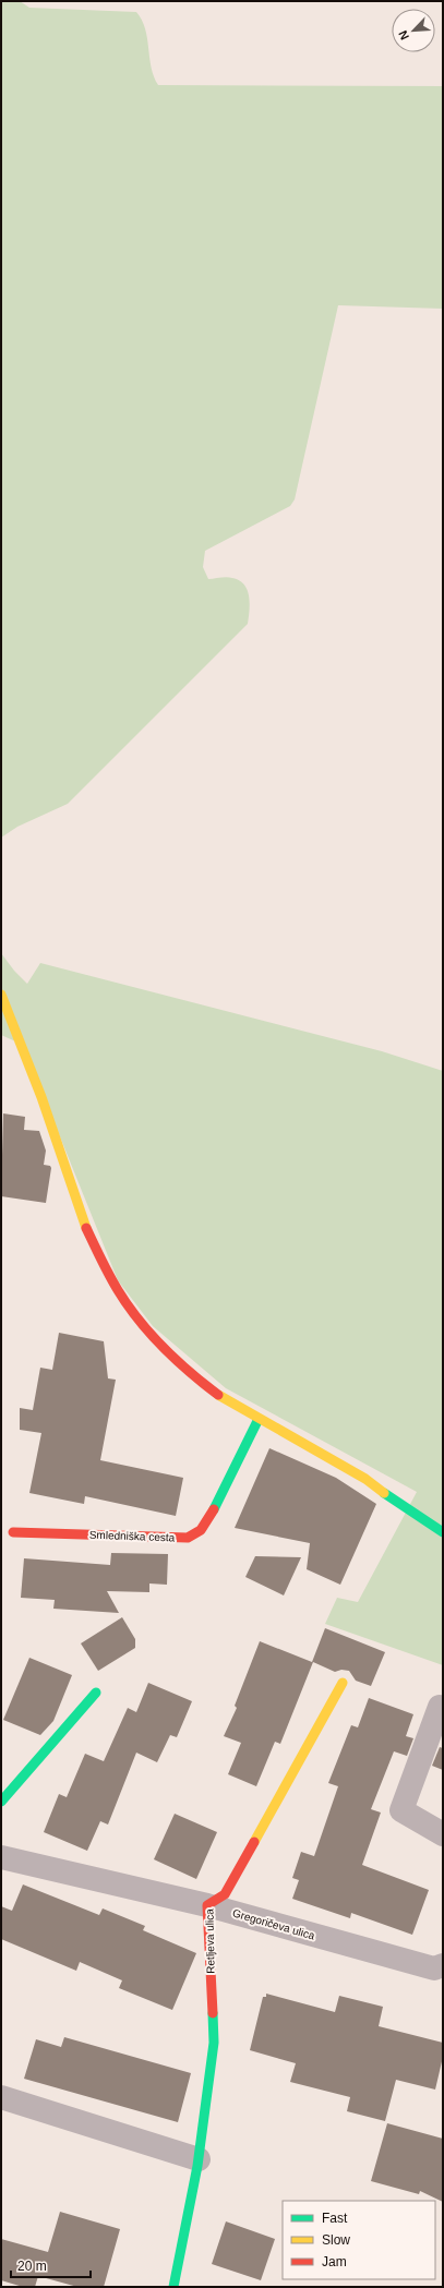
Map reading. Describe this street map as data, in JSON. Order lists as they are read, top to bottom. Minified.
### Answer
{"streets":{"street":["Smledniška cesta","Gregoričeva ulica","Retljeva ulica"]},"crossings":[["Gregoričeva ulica","Retljeva ulica"]],"legend":["Fast","Slow","Jam"],"scale_bar":"20 m","north":"bottom left"}
